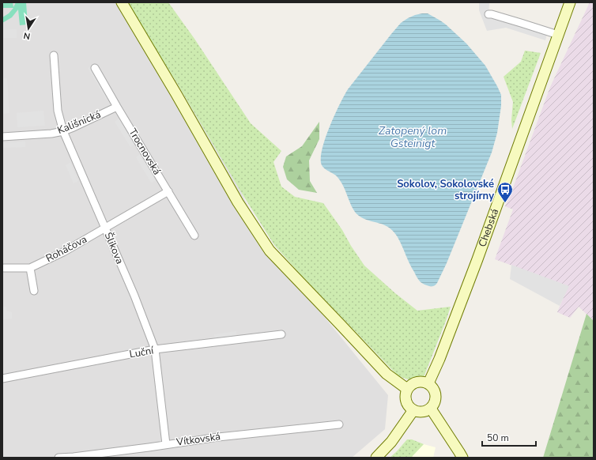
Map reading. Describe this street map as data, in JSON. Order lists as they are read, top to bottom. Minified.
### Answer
{"streets":{"main road":["Chebská"],"street":["Kališnická","Trocnovská","Šlikova","Roháčova","Luční","Vítkovská"]},"crossings":[["Kališnická","Trocnovská"],["Kališnická","Šlikova"],["Trocnovská","Roháčova"],["Šlikova","Roháčova"],["Šlikova","Luční"],["Šlikova","Vítkovská"]],"water":["Zatopený lom Gsteinigt"],"places":{"bus stop":["Sokolov, Sokolovské strojírny"]},"scale_bar":"50 m","north":"bottom"}
